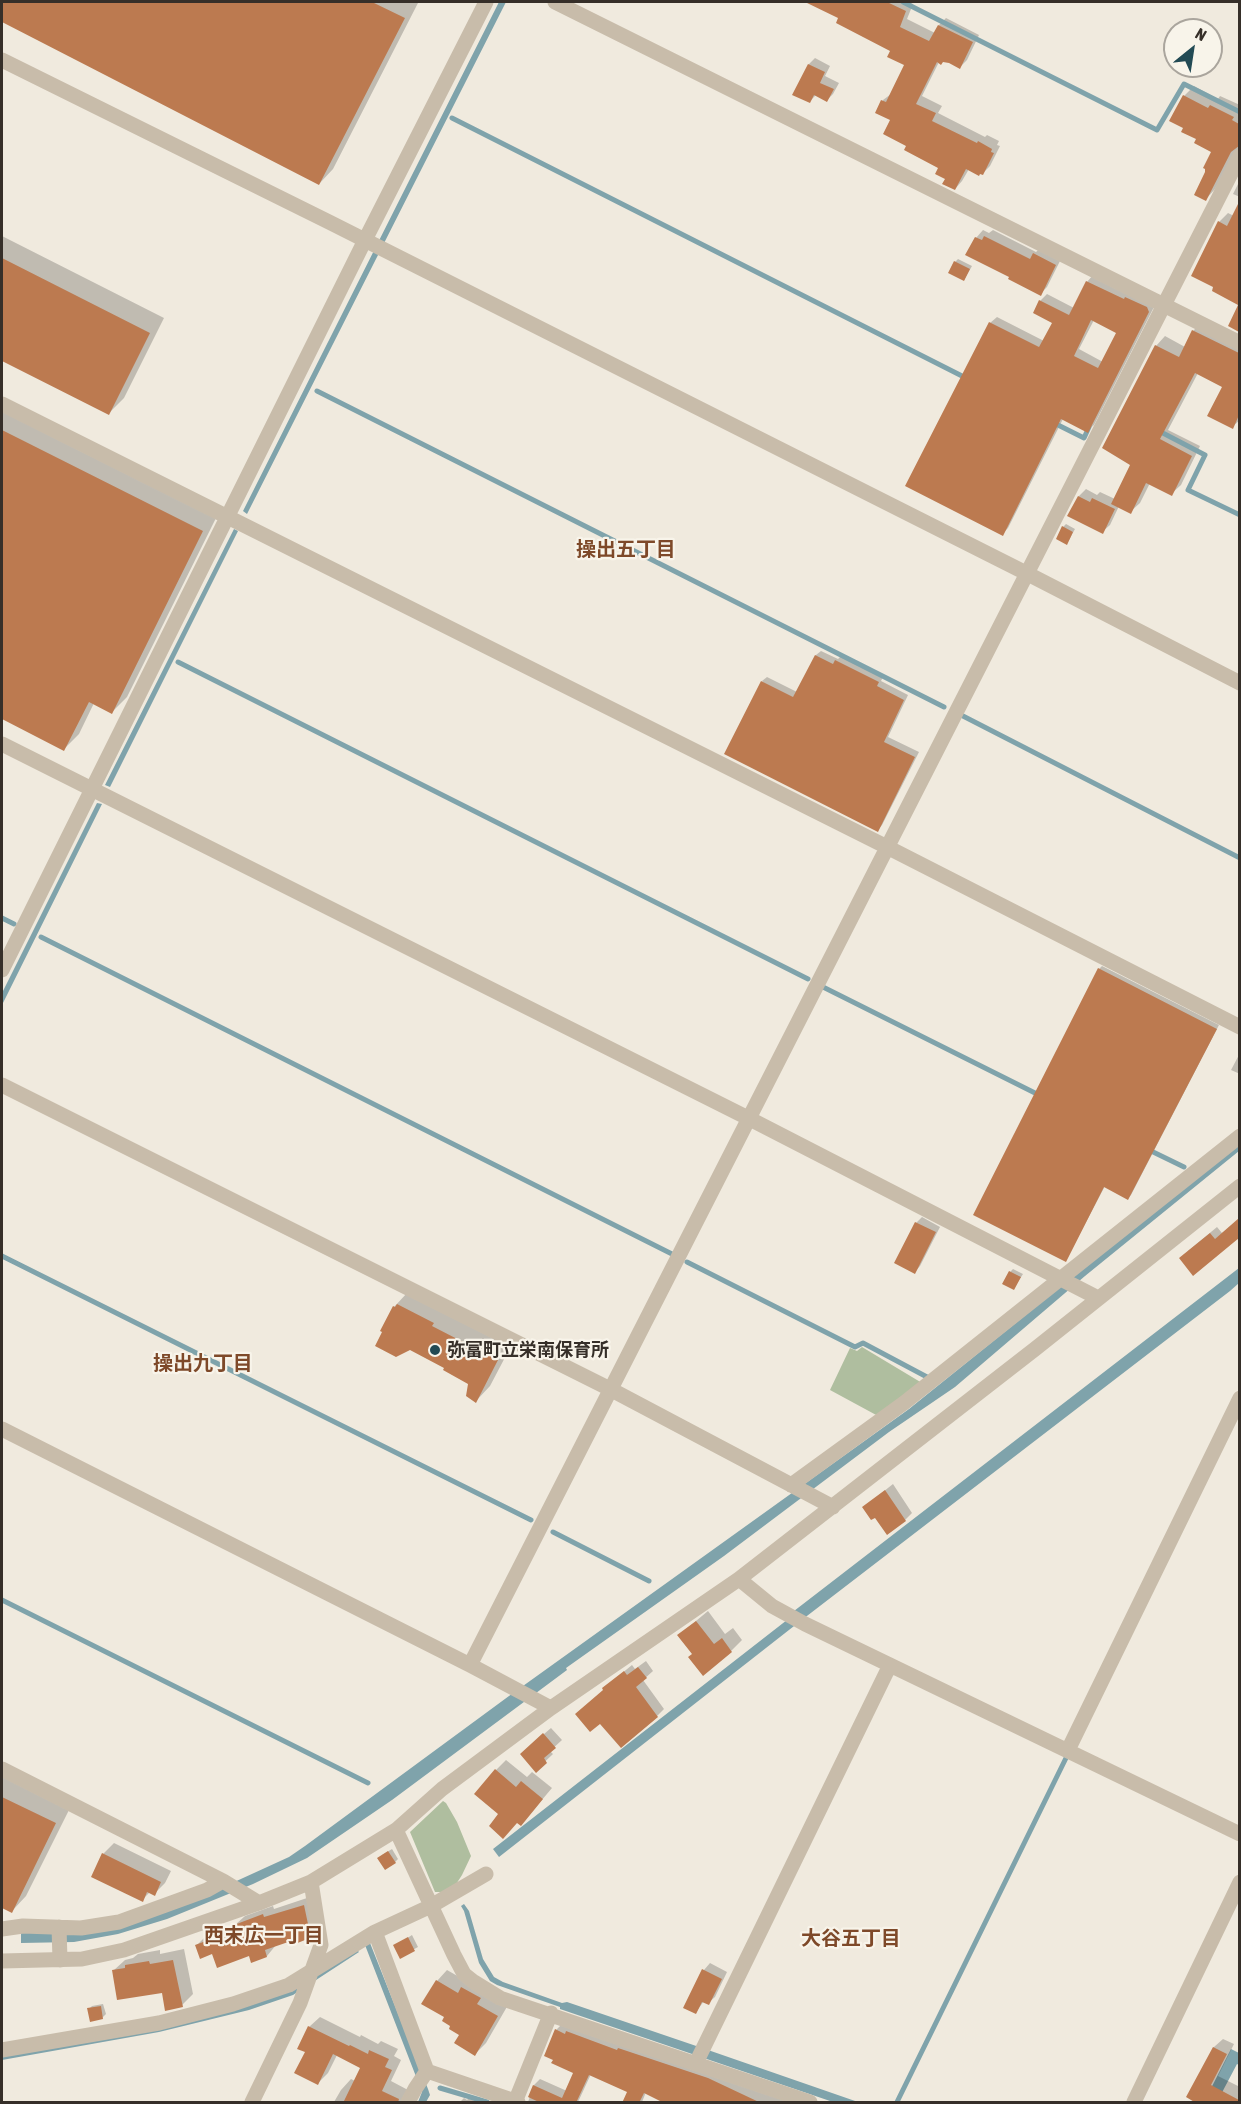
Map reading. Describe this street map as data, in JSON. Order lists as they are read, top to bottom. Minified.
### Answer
{"districts":["操出五丁目","操出九丁目","西末広一丁目","大谷五丁目"],"places":["弥富町立栄南保育所"],"north":"top right"}
